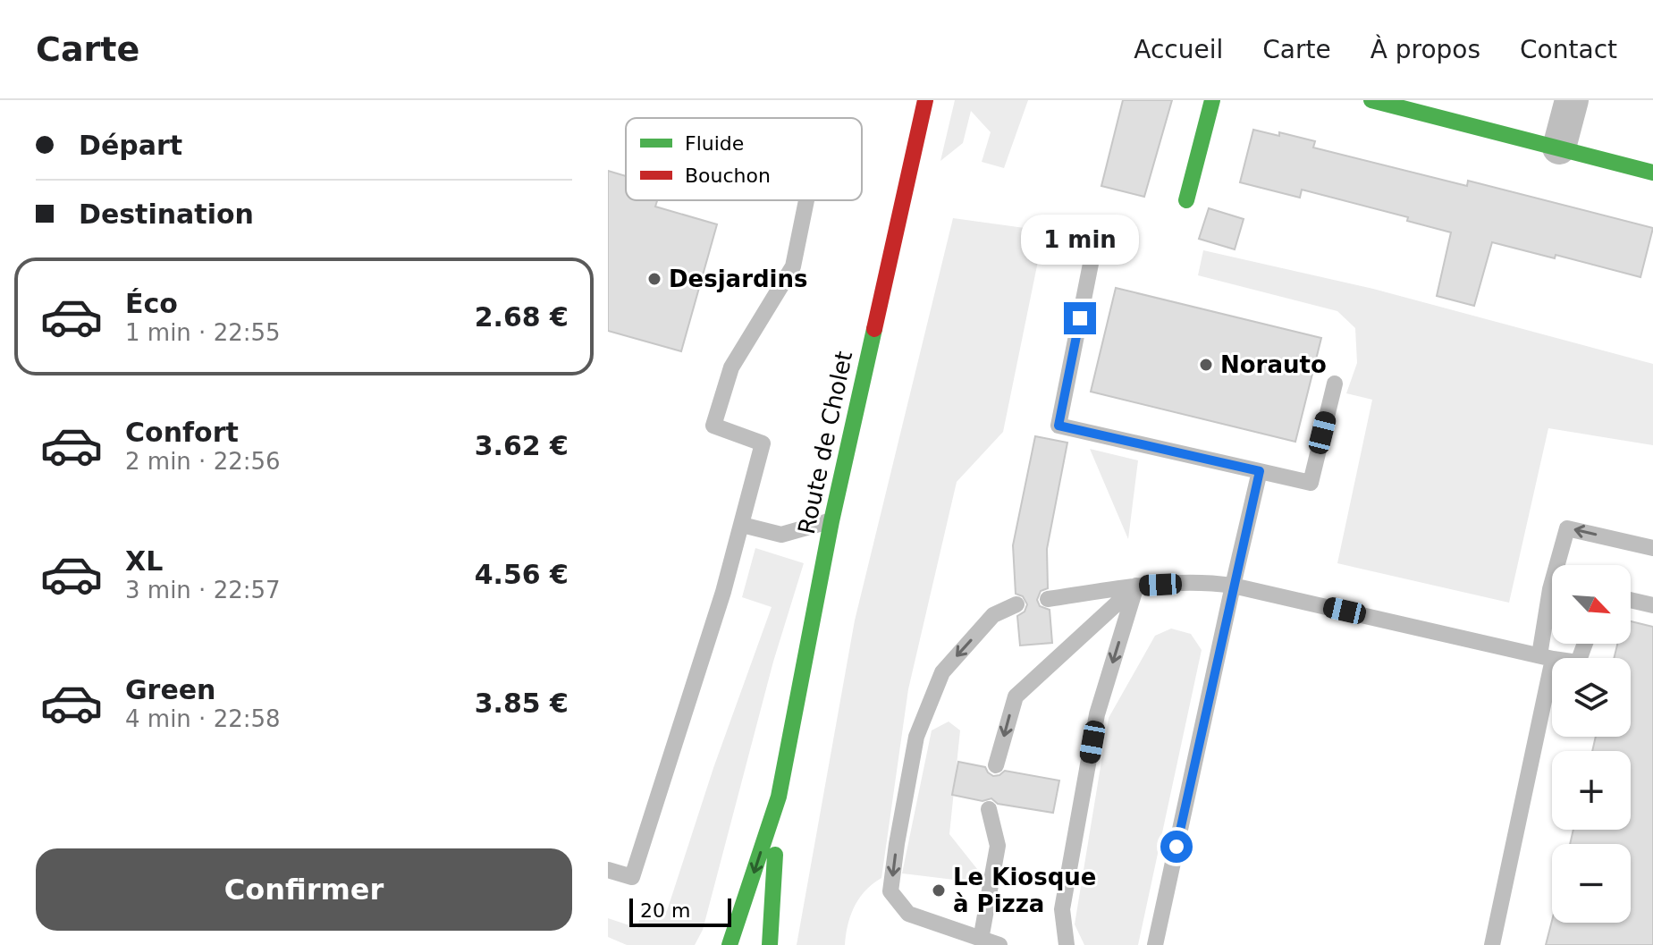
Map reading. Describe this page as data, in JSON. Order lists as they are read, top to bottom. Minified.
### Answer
{"streets":{"main road":["Route de Cholet"]},"places":["Desjardins","Norauto","Le Kiosque à Pizza"],"legend":["Fluide","Bouchon"],"scale_bar":"20 m","north":"bottom right","page":{"header":"Carte","nav":["Accueil","Carte","À propos","Contact"],"banner":["Départ","Destination"],"bubble":"1 min","list":[{"name":"Éco","note":"1 min · 22:55","value":"2.68 €"},{"name":"Confort","note":"2 min · 22:56","value":"3.62 €"},{"name":"XL","note":"3 min · 22:57","value":"4.56 €"},{"name":"Green","note":"4 min · 22:58","value":"3.85 €"}],"map_buttons":["+","−"],"buttons":"Confirmer","scale":"20 m"}}
